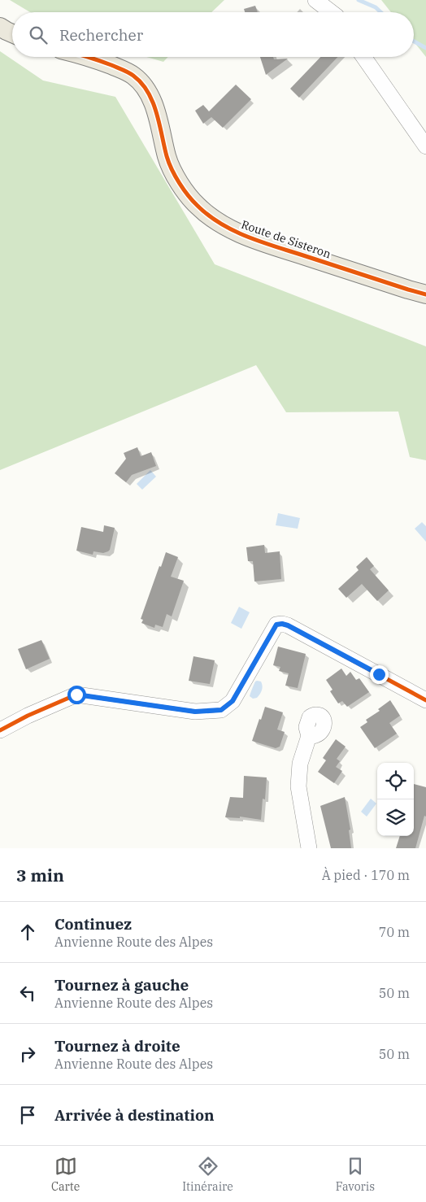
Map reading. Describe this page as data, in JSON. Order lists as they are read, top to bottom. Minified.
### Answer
{"streets":{"main road":["Route de Sisteron"]},"page":{"search":"Rechercher","heading":["3 min","À pied · 170 m"],"list":[["Continuez","Anvienne Route des Alpes","70 m"],["Tournez à gauche","Anvienne Route des Alpes","50 m"],["Tournez à droite","Anvienne Route des Alpes","50 m"],"Arrivée à destination"],"nav":["Carte","Itinéraire","Favoris"]}}
